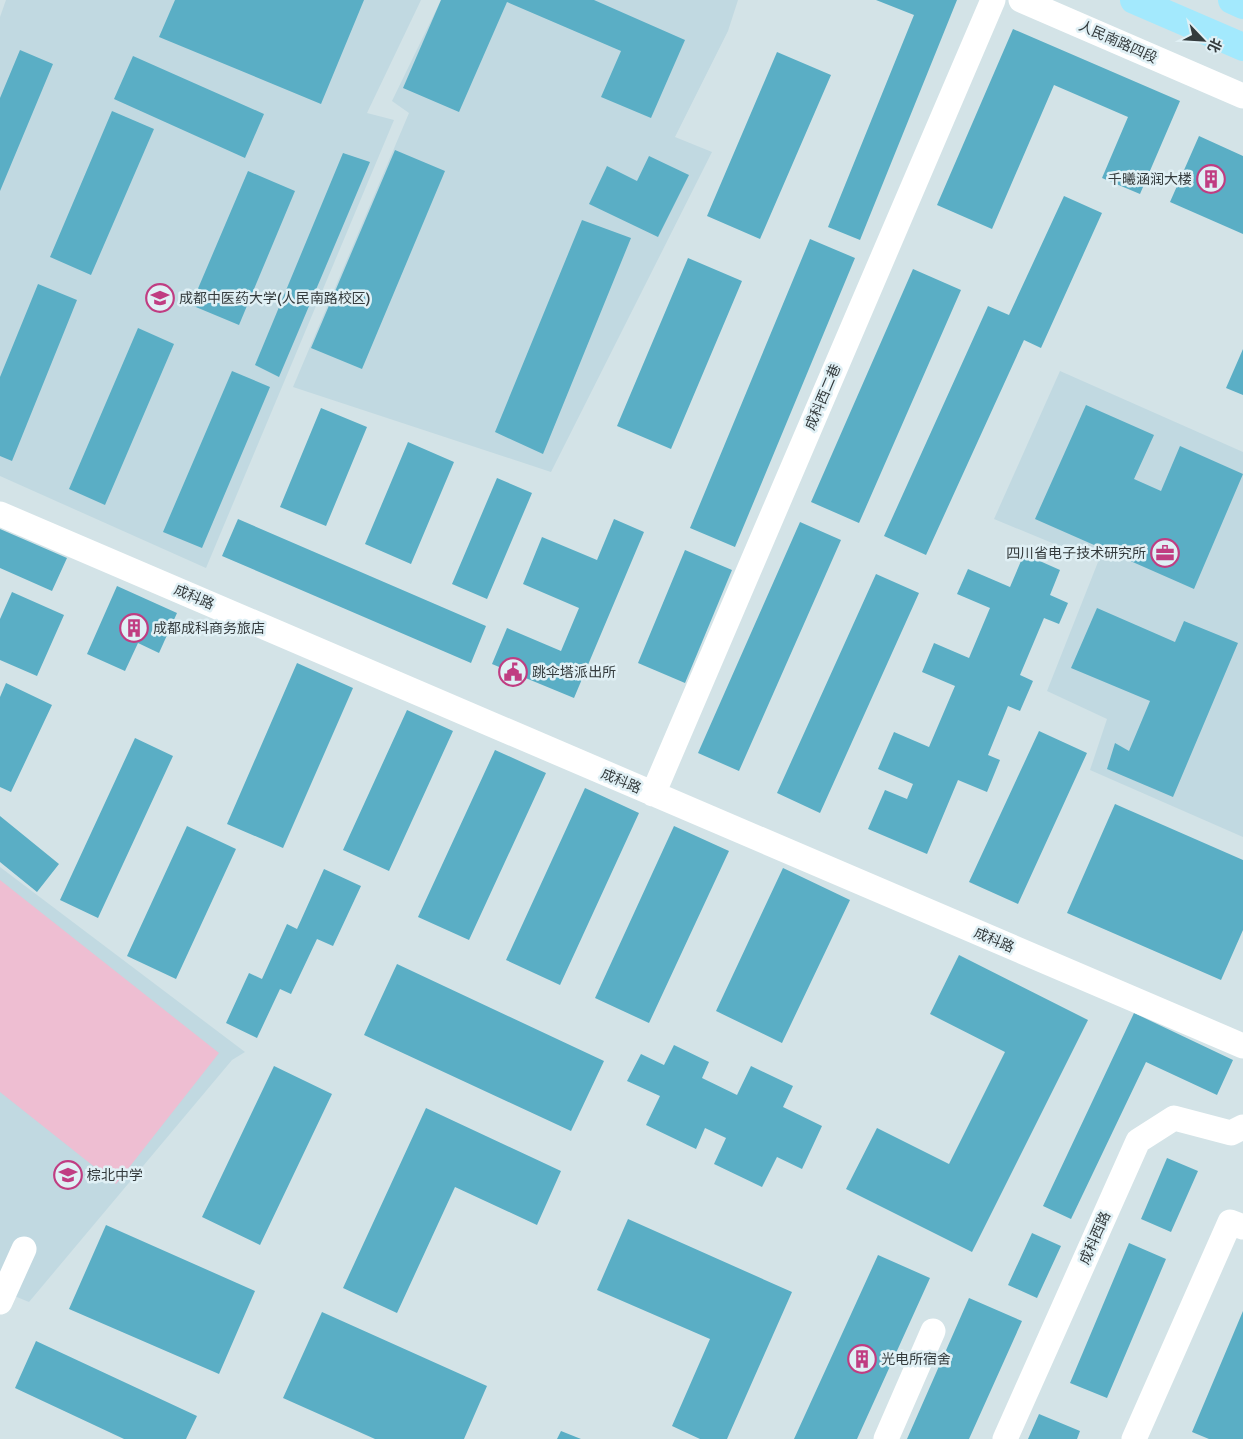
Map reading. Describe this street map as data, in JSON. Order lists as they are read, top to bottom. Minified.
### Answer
{"streets":{"street":["人民南路四段","成科西二巷","成科路","成科西路"]},"crossings":[["成科西二巷","成科路"]],"places":{"building":["千曦涵润大楼","成都成科商务旅店","光电所宿舍"],"school or university":["成都中医药大学(人民南路校区)","棕北中学"],"office":["四川省电子技术研究所"],"public building":["跳伞塔派出所"]},"north":"bottom right"}
